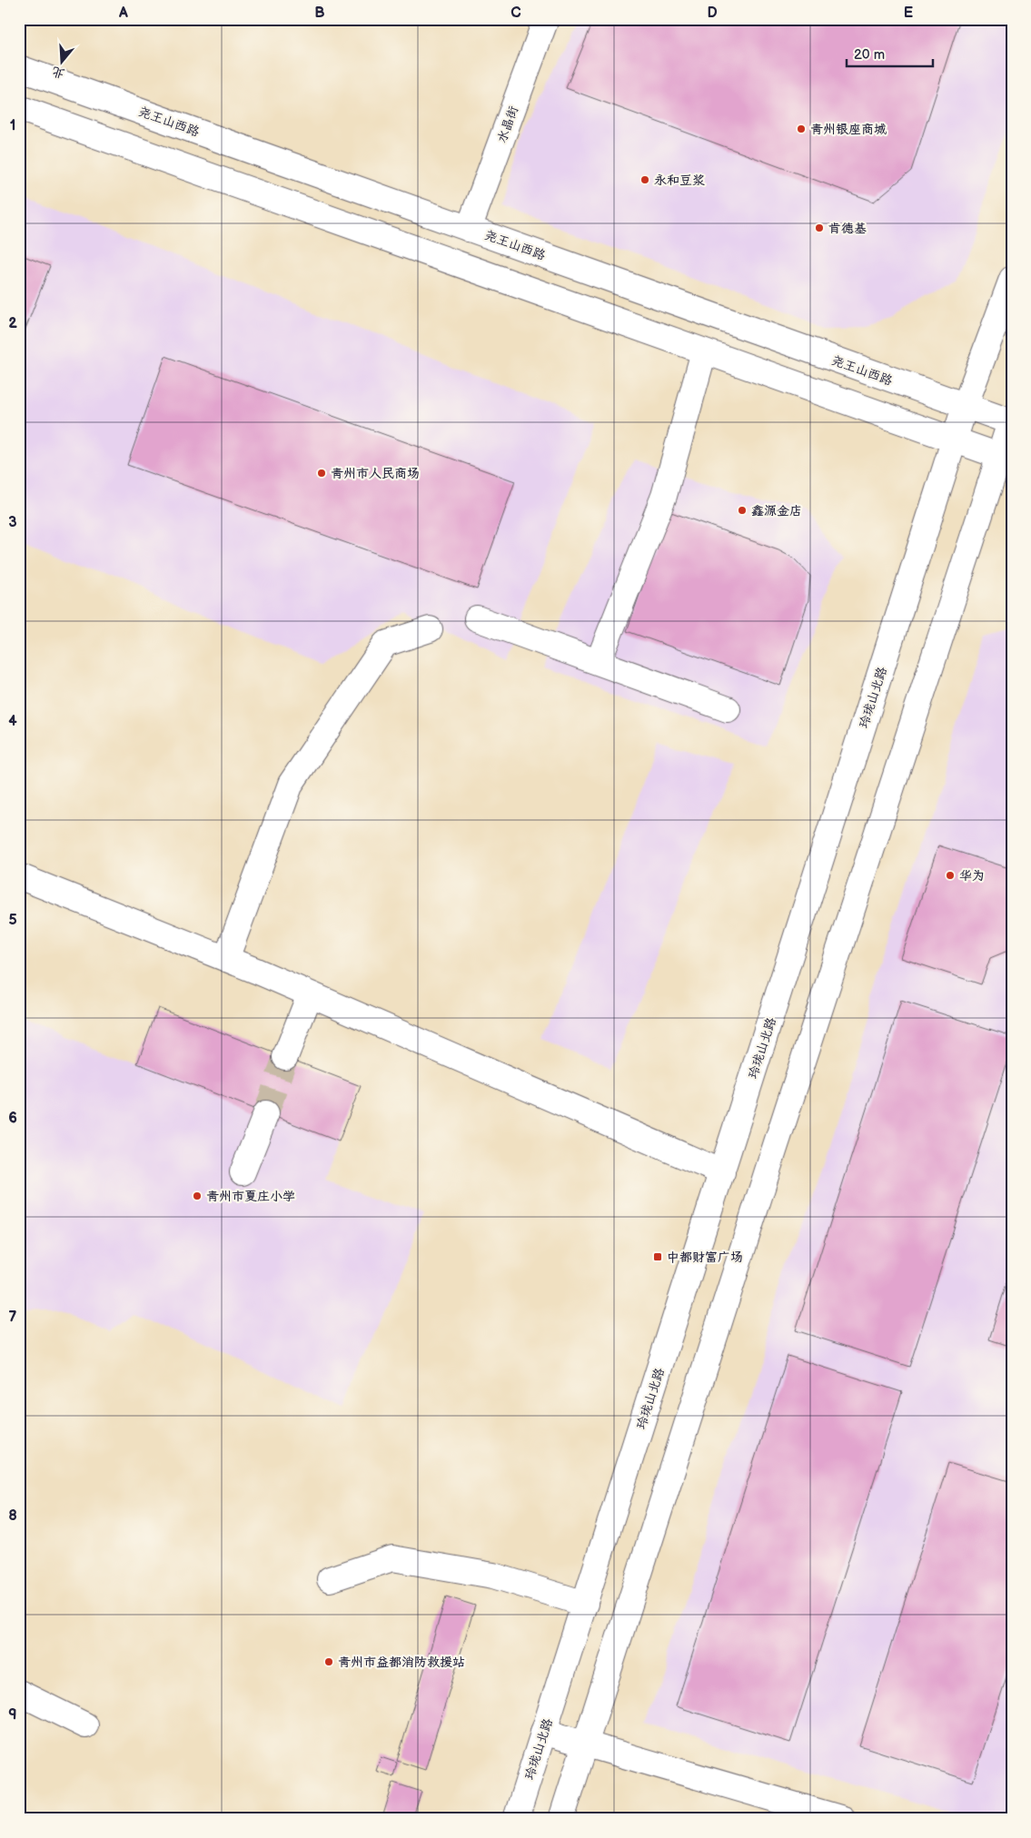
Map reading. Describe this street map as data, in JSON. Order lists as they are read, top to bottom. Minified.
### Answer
{"streets":{"main road":["尧王山西路","水晶街","玲珑山北路"]},"crossings":[["尧王山西路","水晶街"],["尧王山西路","玲珑山北路"]],"places":{"other":["青州银座商城","永和豆浆","肯德基","青州市人民商场","鑫源金店","华为","青州市夏庄小学","青州市益都消防救援站"],"transit":["中都财富广场"]},"scale_bar":"20 m","north":"bottom","grid":{"columns":["A","B","C","D","E"],"rows":["1","2","3","4","5","6","7","8","9"]}}
